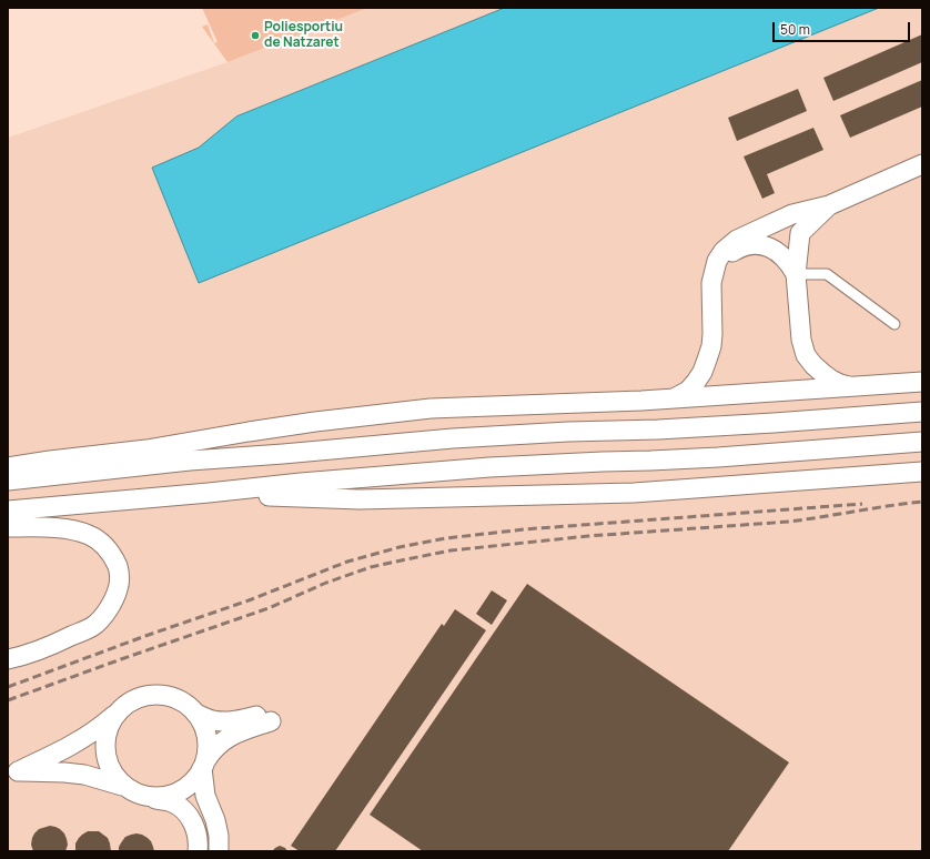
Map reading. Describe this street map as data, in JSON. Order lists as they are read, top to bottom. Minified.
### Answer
{"places":["Poliesportiu de Natzaret"],"scale_bar":"50 m"}
